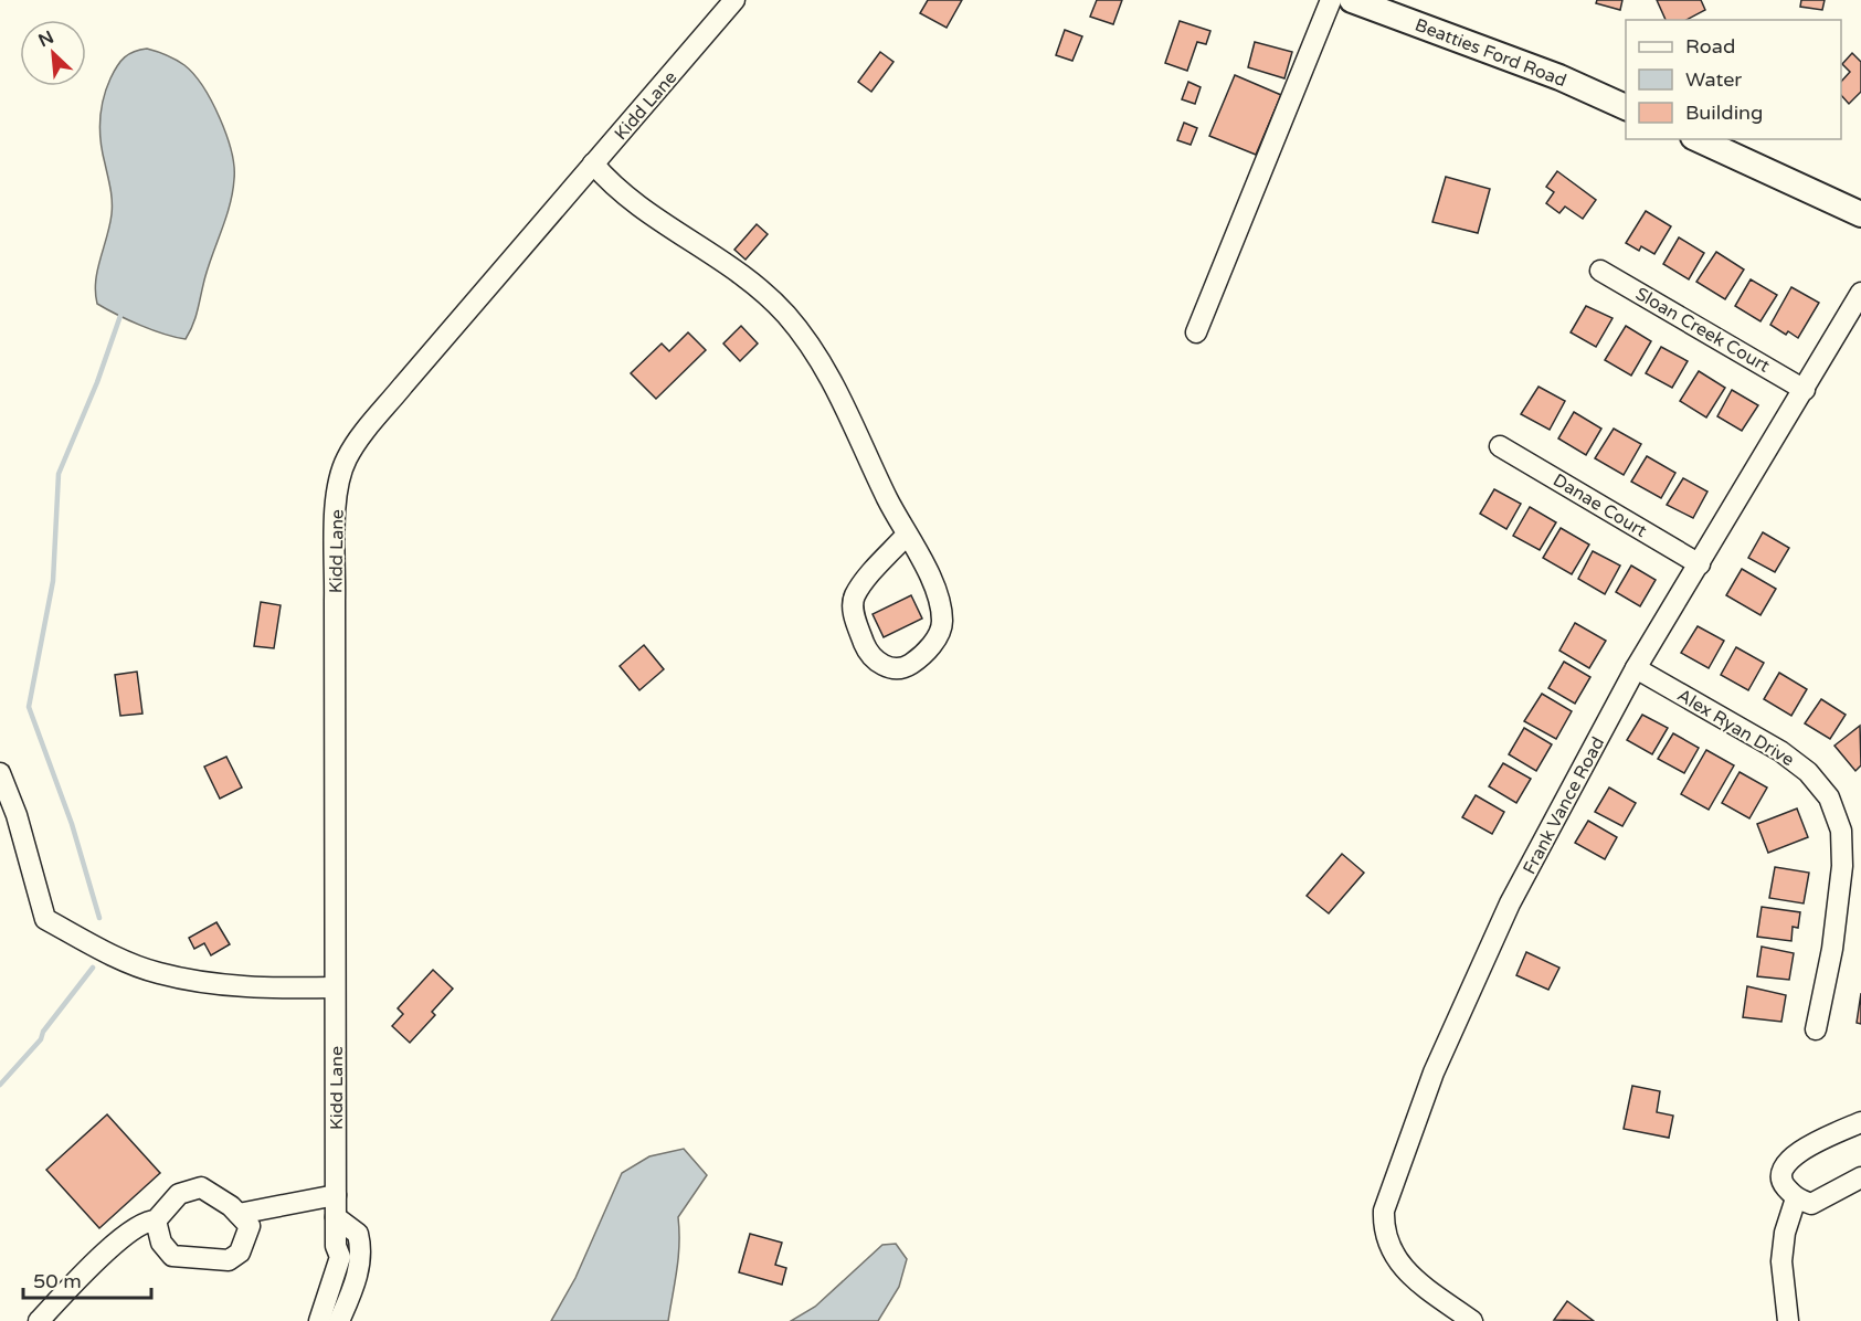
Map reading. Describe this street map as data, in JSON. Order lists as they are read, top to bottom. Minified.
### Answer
{"streets":{"main road":["Beatties Ford Road"],"street":["Kidd Lane","Sloan Creek Court","Danae Court","Alex Ryan Drive","Frank Vance Road"]},"crossings":[["Sloan Creek Court","Frank Vance Road"],["Danae Court","Frank Vance Road"],["Alex Ryan Drive","Frank Vance Road"]],"legend":["Road","Water","Building"],"scale_bar":"50 m","north":"top left"}
